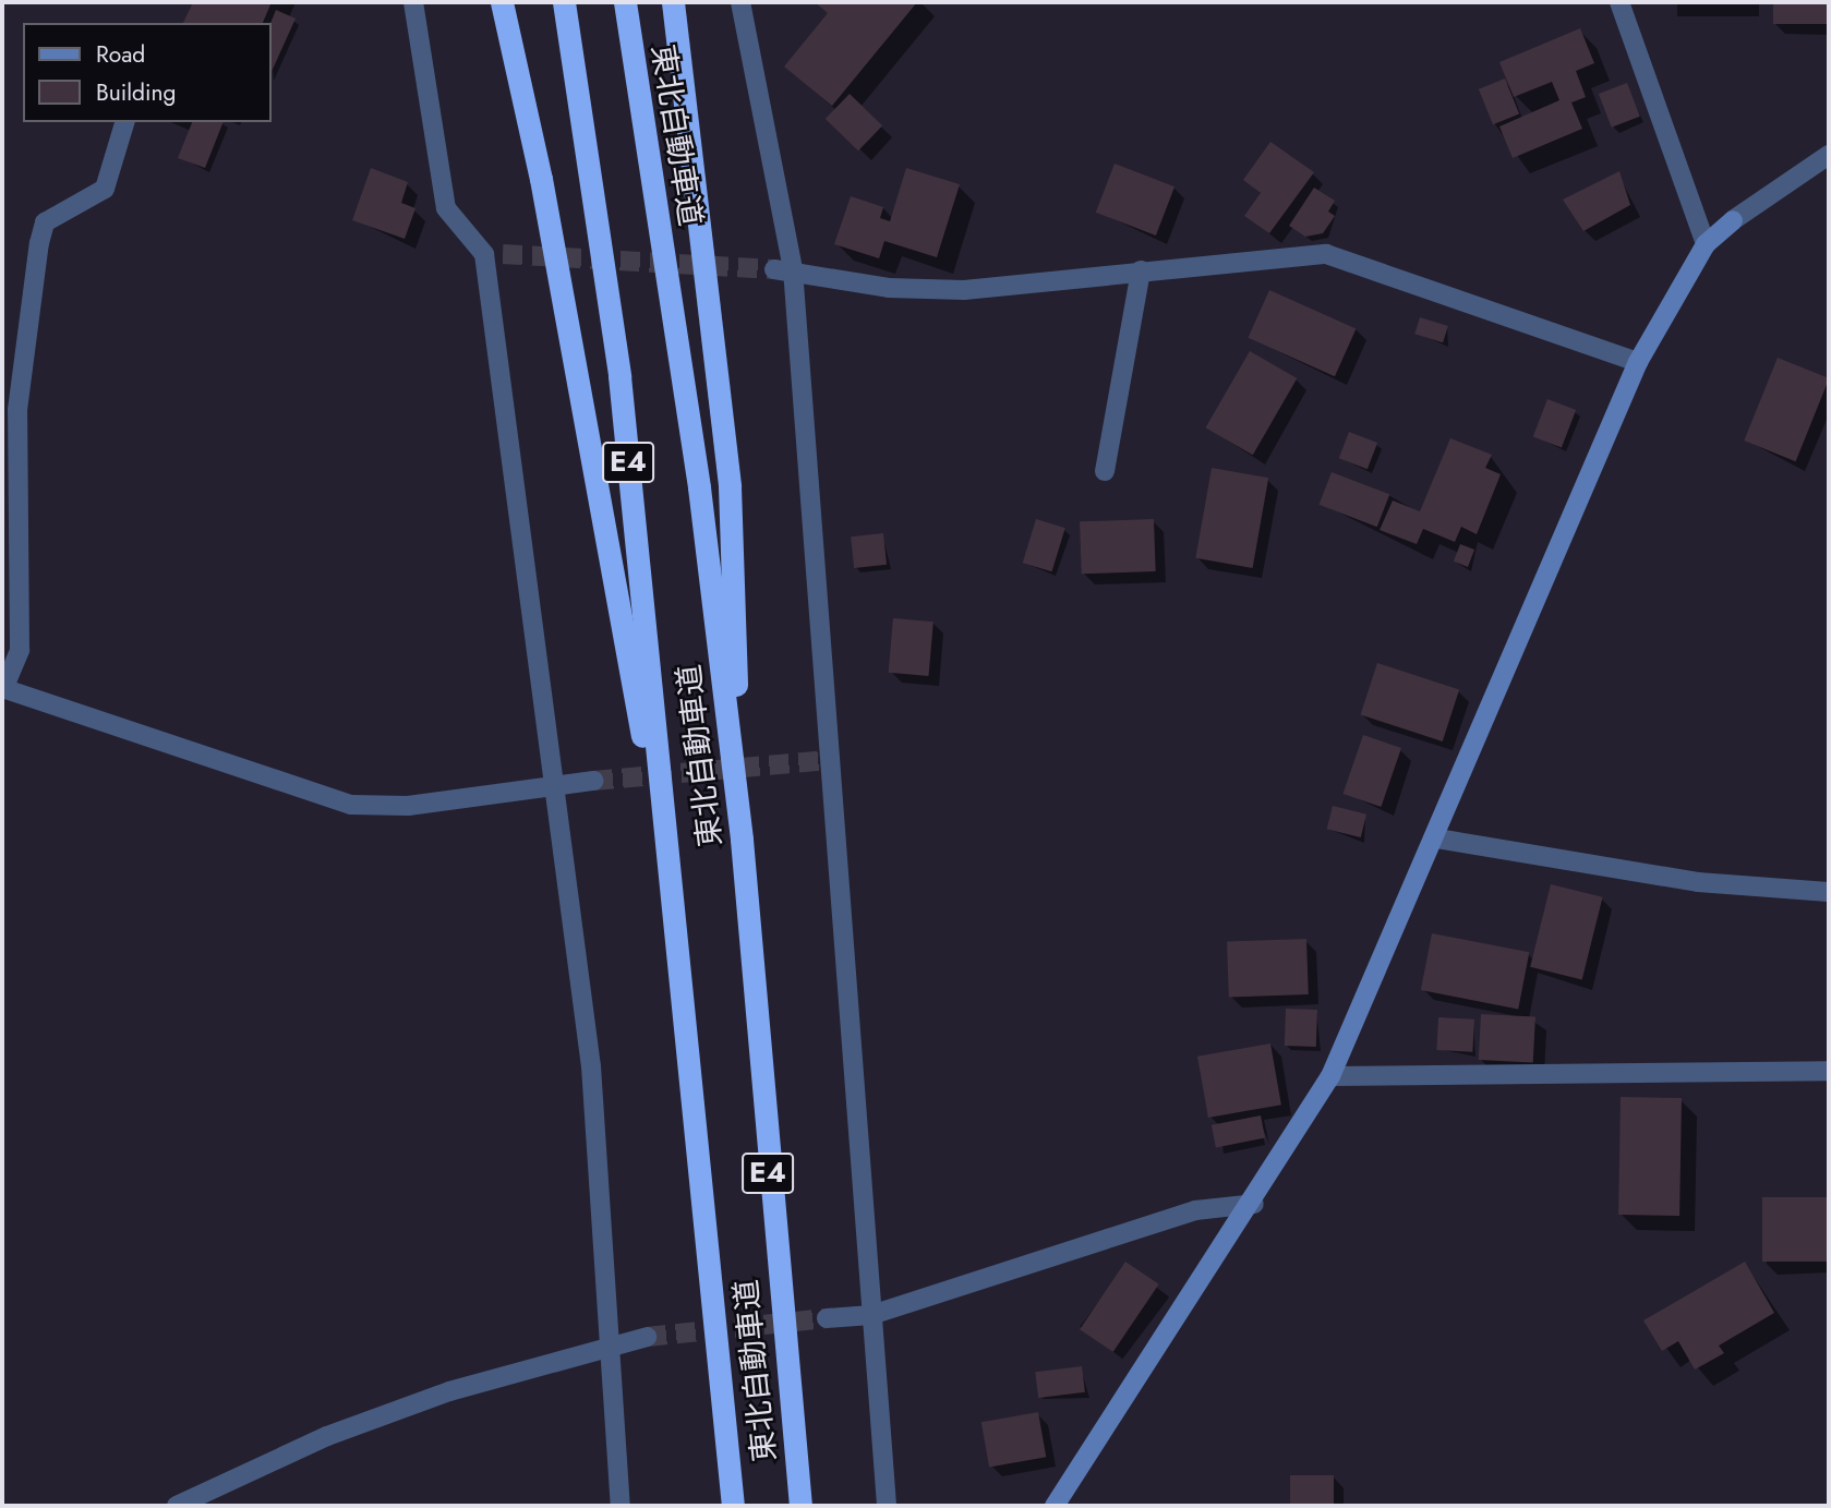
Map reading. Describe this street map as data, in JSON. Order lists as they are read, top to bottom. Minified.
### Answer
{"streets":{"highway":["東北自動車道","E4"]},"legend":["Road","Building"]}
